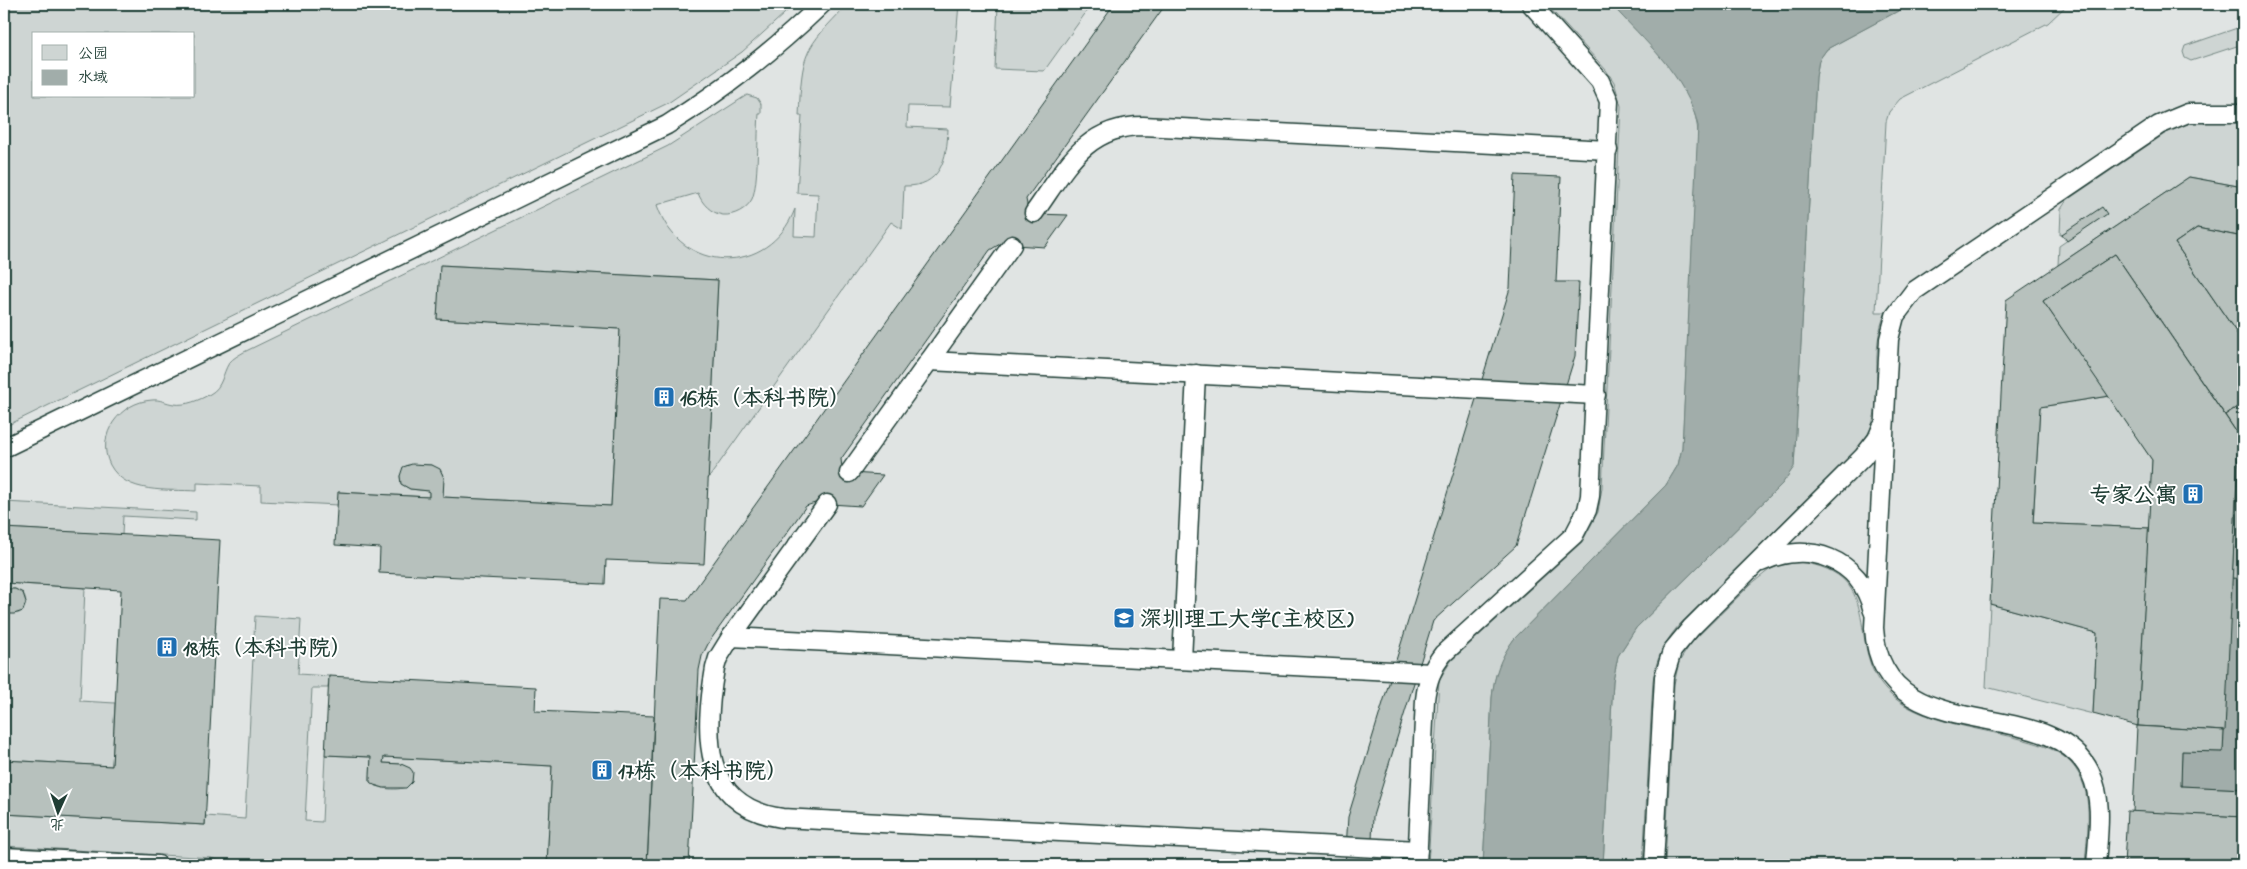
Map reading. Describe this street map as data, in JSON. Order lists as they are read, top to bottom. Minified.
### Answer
{"places":{"building":["16栋（本科书院）","专家公寓","18栋（本科书院）","17栋（本科书院）"],"school or university":["深圳理工大学(主校区)"]},"legend":["公园","水域"],"north":"bottom"}
